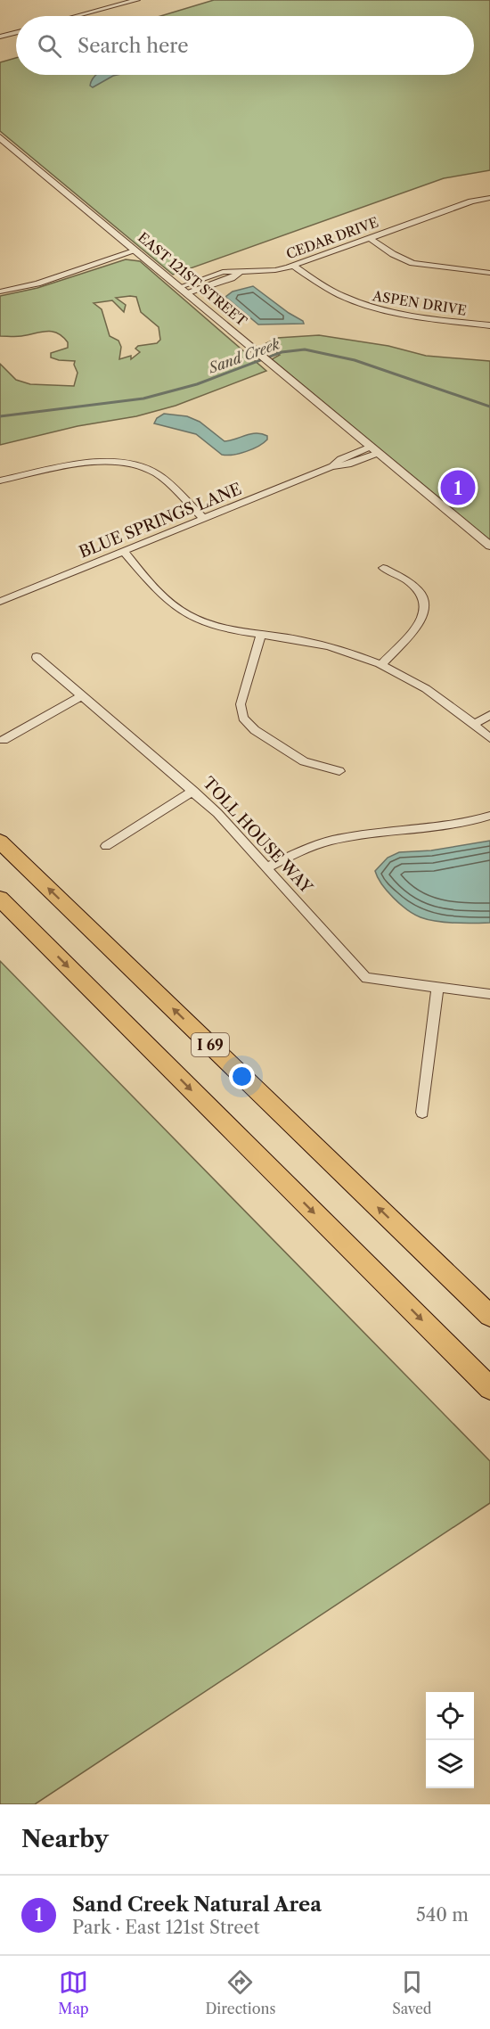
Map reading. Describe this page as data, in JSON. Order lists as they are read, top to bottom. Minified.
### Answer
{"streets":{"highway":["I 69"],"street":["CEDAR DRIVE","EAST 121ST STREET","ASPEN DRIVE","BLUE SPRINGS LANE","TOLL HOUSE WAY"]},"crossings":[["CEDAR DRIVE","EAST 121ST STREET"],["CEDAR DRIVE","ASPEN DRIVE"],["EAST 121ST STREET","BLUE SPRINGS LANE"]],"water":["Sand Creek"],"page":{"search":"Search here","pins":"1","heading":"Nearby","list":[{"mark":"1","name":"Sand Creek Natural Area","note":"Park · East 121st Street","value":"540 m"}],"nav":["Map","Directions","Saved"]}}
